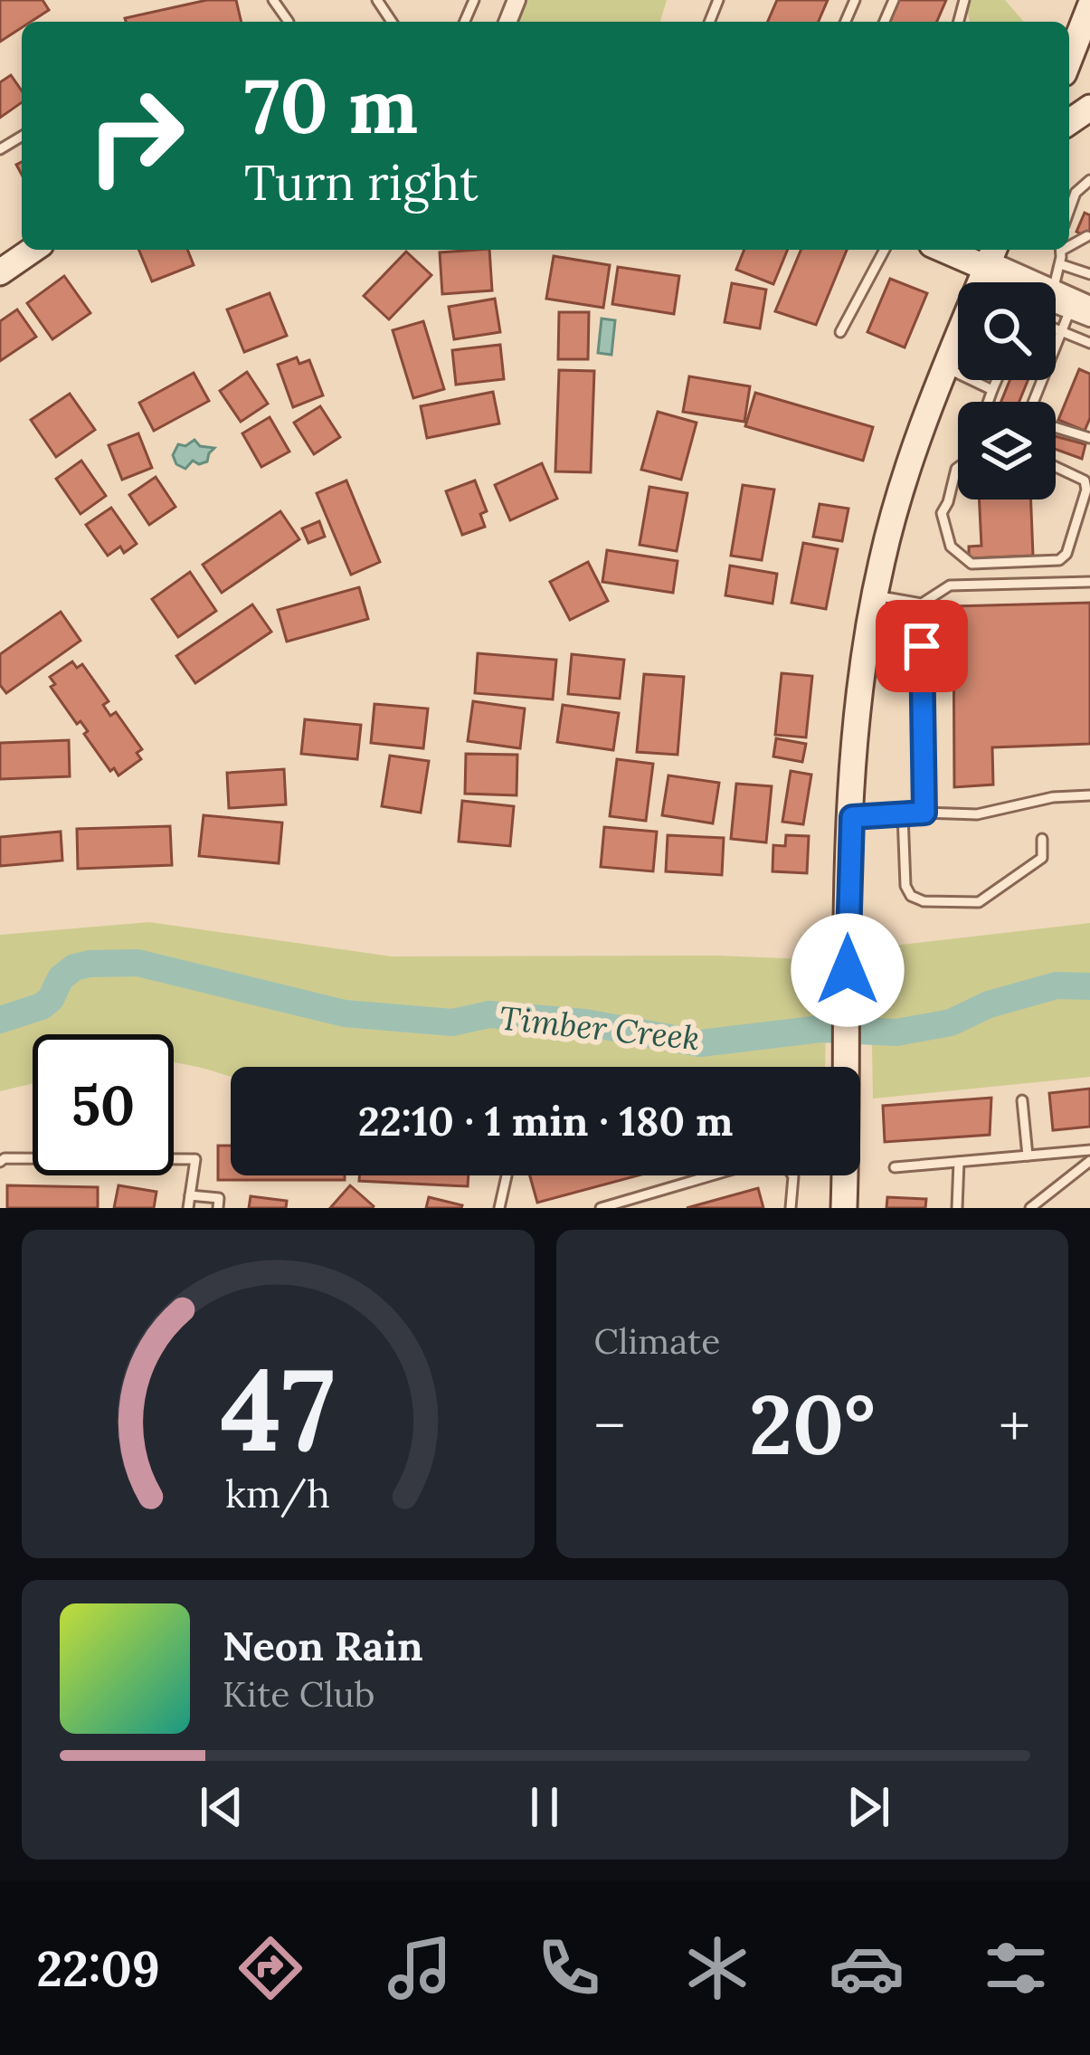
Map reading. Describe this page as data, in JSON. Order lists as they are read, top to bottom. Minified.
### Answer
{"water":["Timber Creek"],"page":{"turn":["70 m","Turn right"],"limit":"50","trip":"22:10 · 1 min · 180 m","tile":"Climate","heat":["−","20°","+"],"song":["Neon Rain","Kite Club"],"tabs":"22:09","gauge":["47","km/h"]}}
